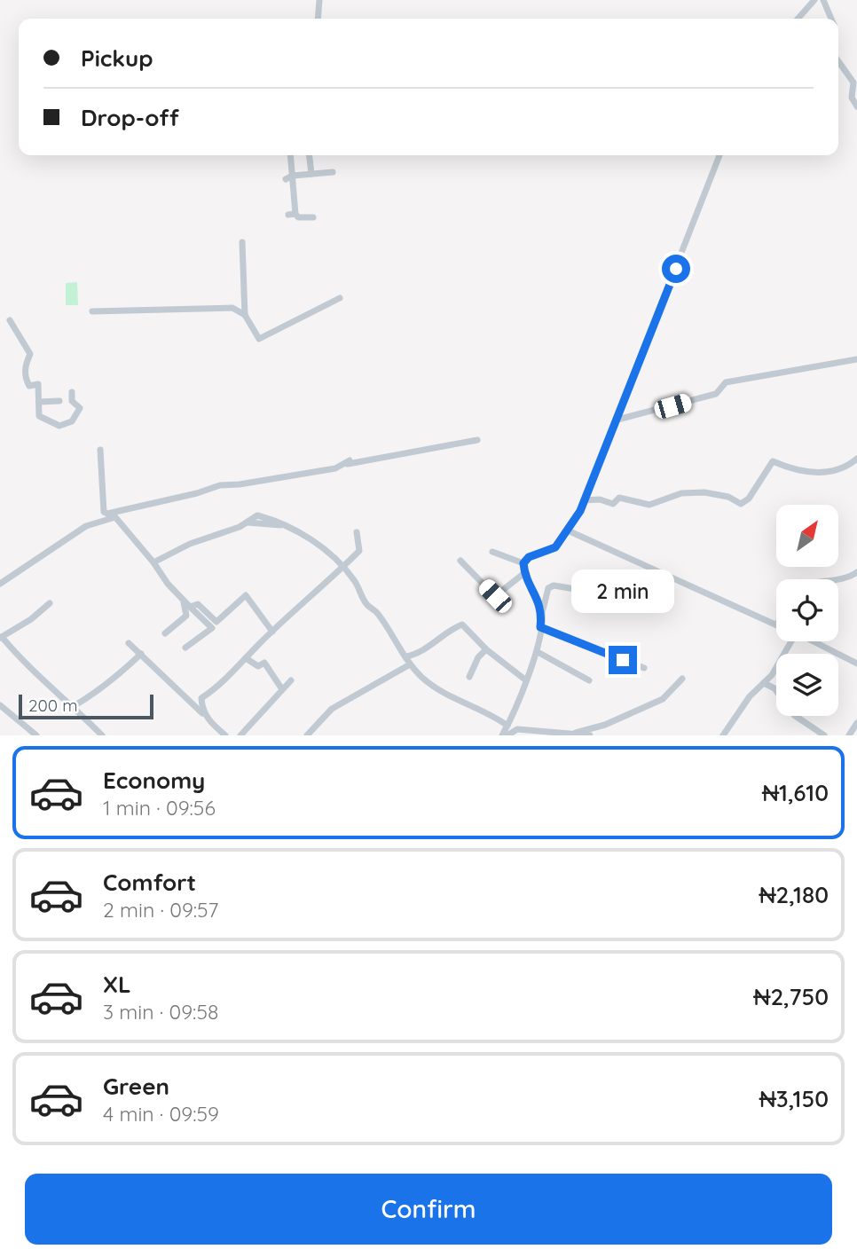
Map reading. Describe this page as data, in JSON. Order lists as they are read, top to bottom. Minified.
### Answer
{"scale_bar":"200 m","north":"top right","page":{"banner":["Pickup","Drop-off"],"bubble":"2 min","scale":"200 m","list":[{"name":"Economy","note":"1 min · 09:56","value":"₦1,610"},{"name":"Comfort","note":"2 min · 09:57","value":"₦2,180"},{"name":"XL","note":"3 min · 09:58","value":"₦2,750"},{"name":"Green","note":"4 min · 09:59","value":"₦3,150"}],"buttons":"Confirm"}}
